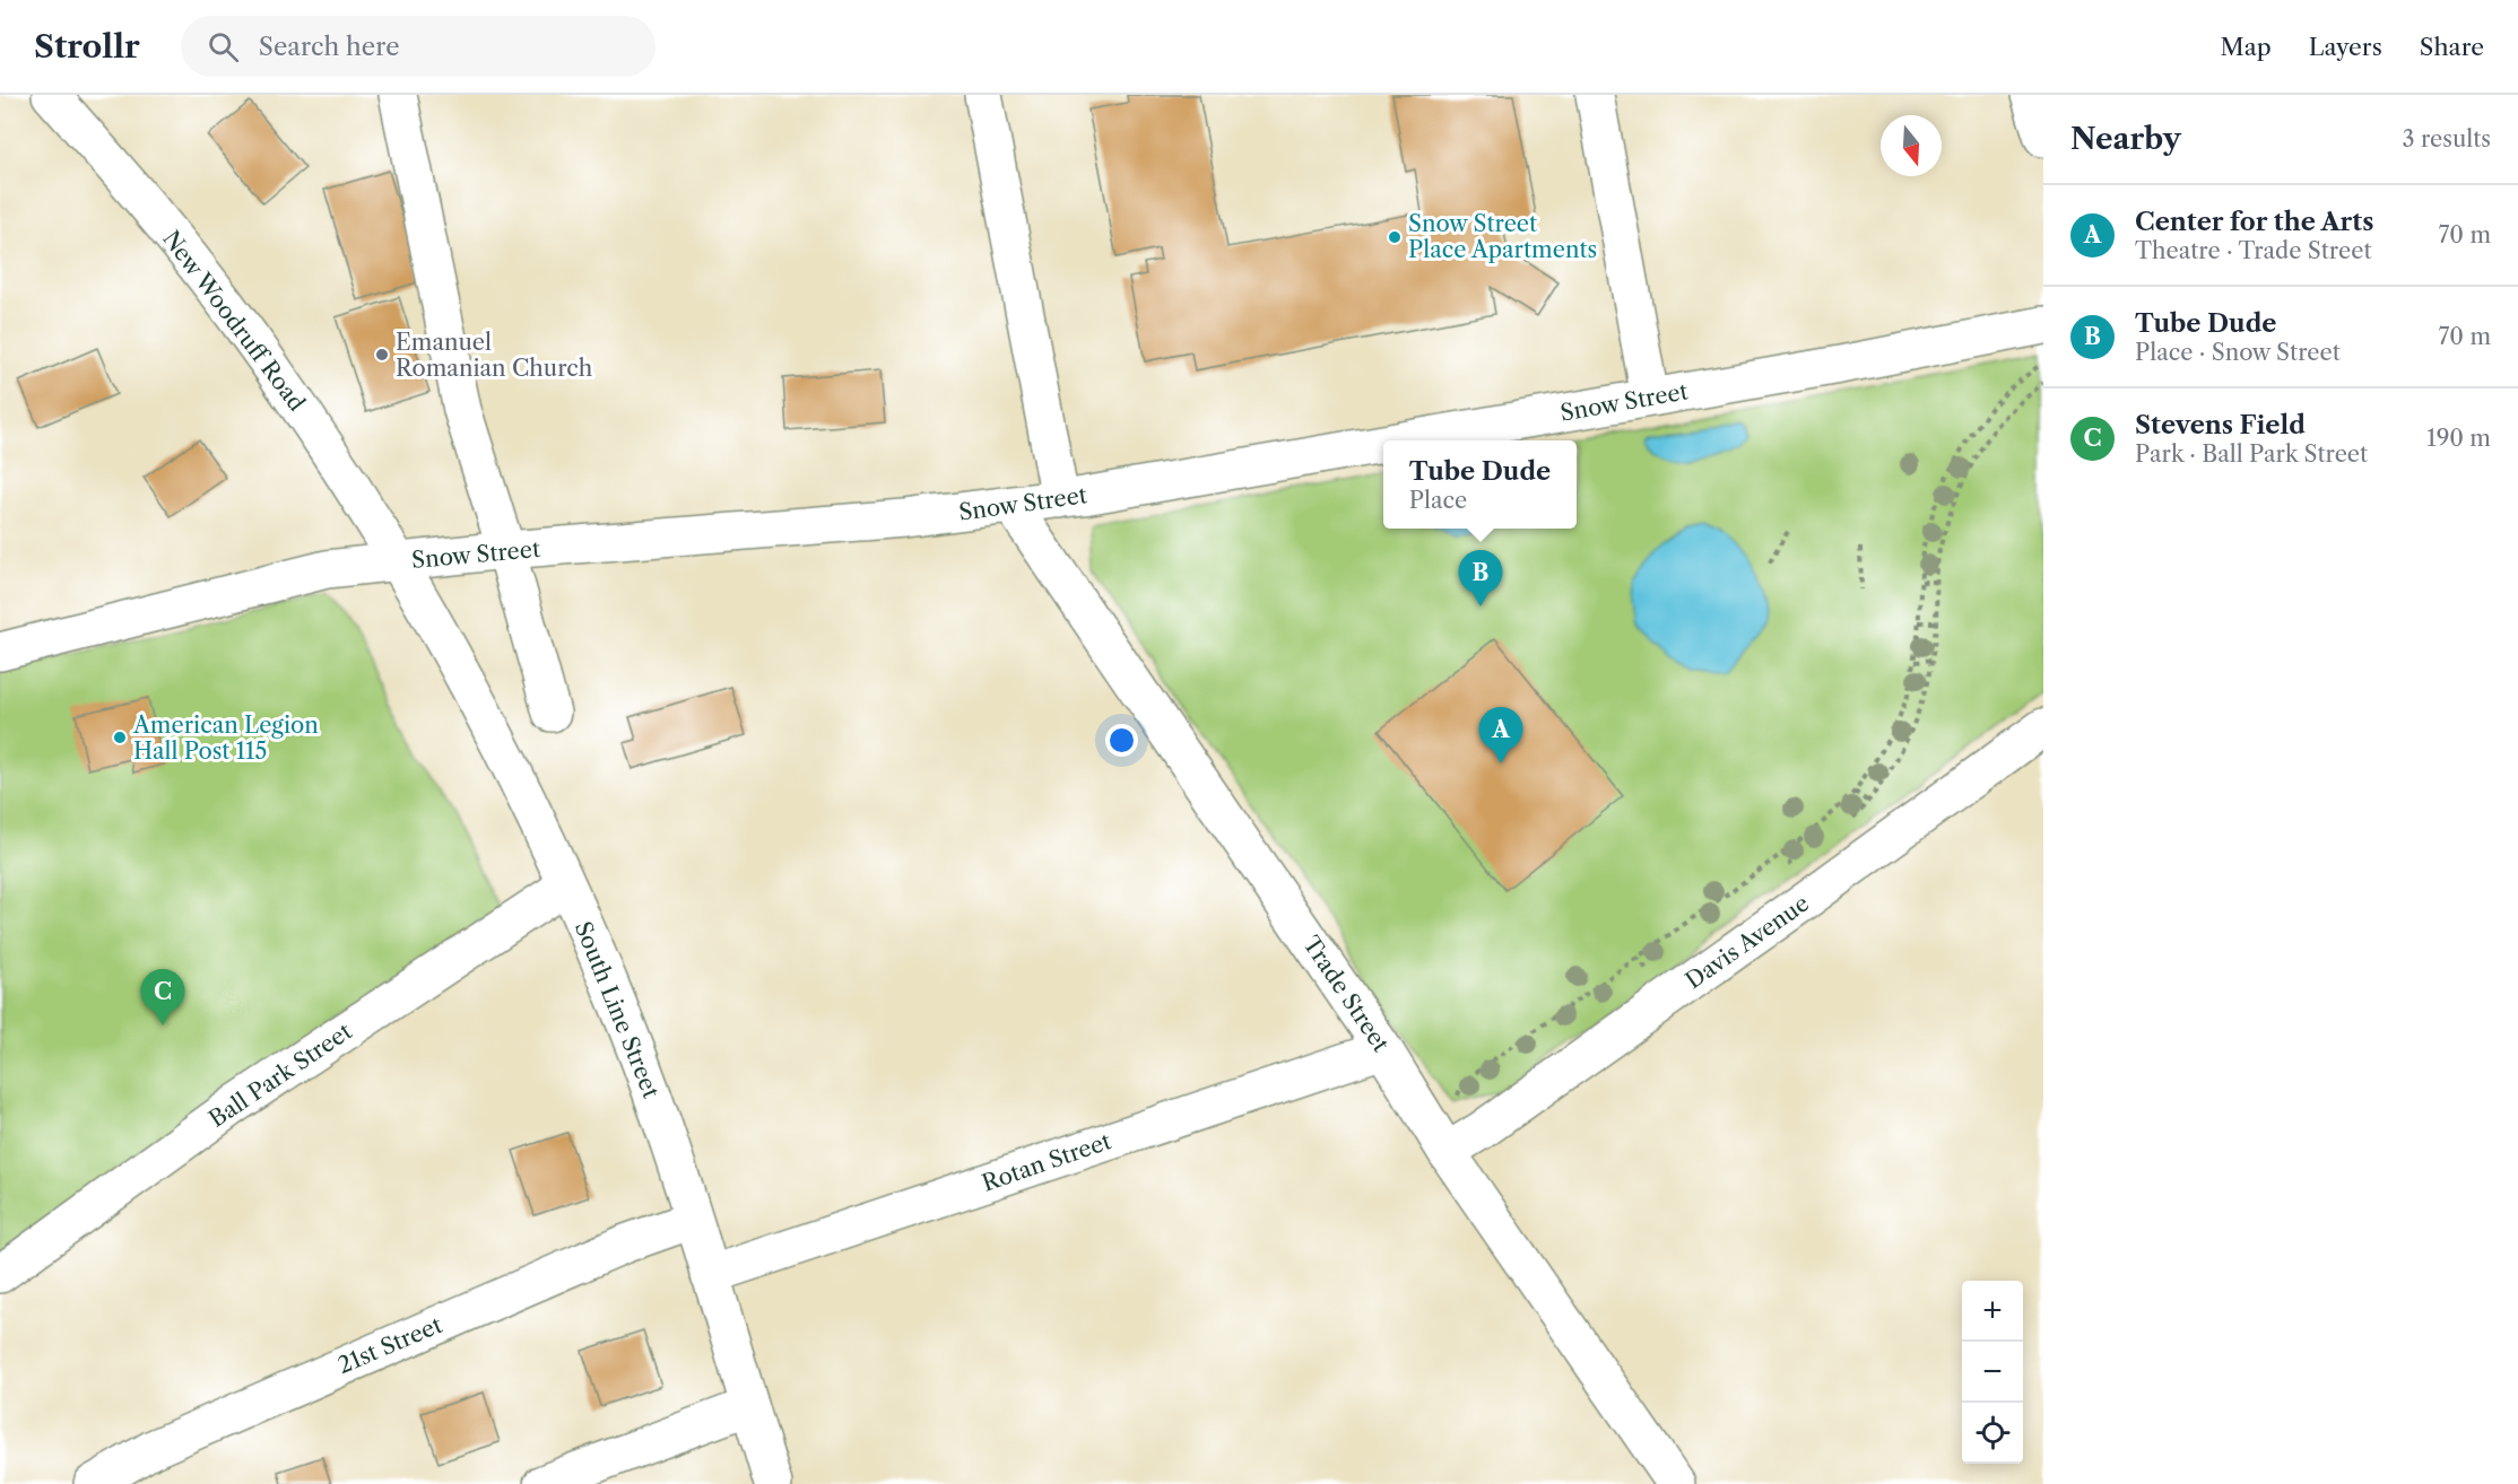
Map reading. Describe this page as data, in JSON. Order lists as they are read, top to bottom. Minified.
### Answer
{"streets":{"street":["New Woodruff Road","Snow Street","Davis Avenue","Trade Street","South Line Street","Ball Park Street","Rotan Street","21st Street"]},"crossings":[["New Woodruff Road","Snow Street"],["New Woodruff Road","South Line Street"],["Snow Street","Trade Street"],["Snow Street","South Line Street"],["Davis Avenue","Trade Street"],["Trade Street","Rotan Street"],["South Line Street","Ball Park Street"],["South Line Street","Rotan Street"],["South Line Street","21st Street"]],"places":["Snow Street Place Apartments","Emanuel Romanian Church","American Legion Hall Post 115"],"north":"bottom","page":{"header":"Strollr","search":"Search here","nav":["Map","Layers","Share"],"heading":["Nearby","3 results"],"list":[{"mark":"A","name":"Center for the Arts","note":"Theatre · Trade Street","value":"70 m"},{"mark":"B","name":"Tube Dude","note":"Place · Snow Street","value":"70 m"},{"mark":"C","name":"Stevens Field","note":"Park · Ball Park Street","value":"190 m"}],"popup":["Tube Dude","Place"],"pins":["B","A","C"],"map_buttons":["+","−"]}}
